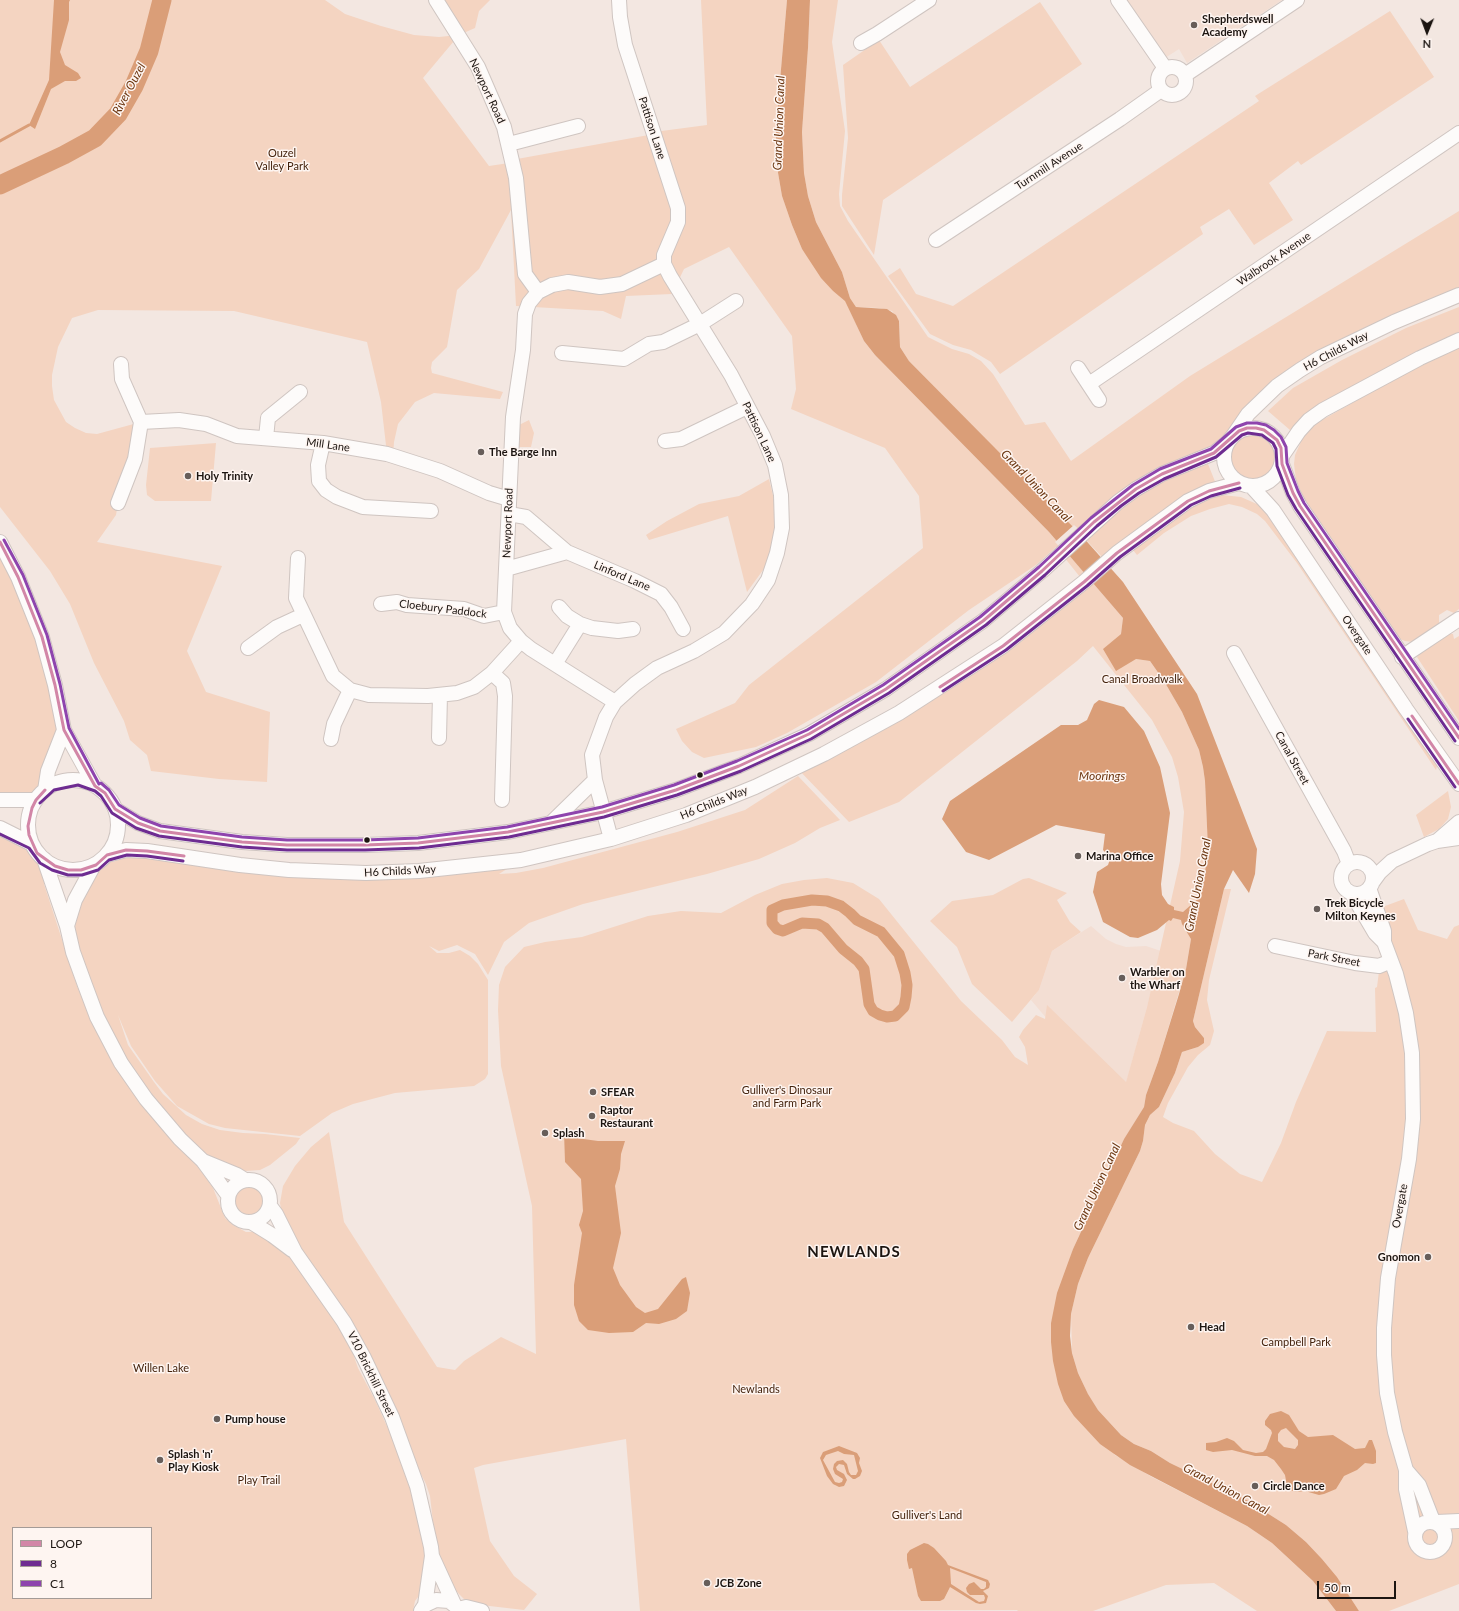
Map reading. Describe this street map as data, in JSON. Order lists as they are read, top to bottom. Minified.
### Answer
{"streets":{"street":["Newport Road","Pattison Lane","Turnmill Avenue","Walbrook Avenue","H6 Childs Way","Mill Lane","Linford Lane","Cloebury Paddock","Overgate","Canal Street","Park Street","V10 Brickhill Street"]},"crossings":[["Newport Road","Pattison Lane"],["Newport Road","Mill Lane"],["Newport Road","Linford Lane"],["Newport Road","Cloebury Paddock"],["Pattison Lane","H6 Childs Way"],["H6 Childs Way","Overgate"],["Overgate","Canal Street"],["Overgate","Park Street"]],"districts":["NEWLANDS"],"water":["River Ouzel","Grand Union Canal","Moorings"],"parks":["Ouzel Valley Park","Canal Broadwalk","Gulliver's Dinosaur and Farm Park","Campbell Park","Willen Lake","Newlands","Play Trail","Gulliver's Land"],"places":["Shepherdswell Academy","The Barge Inn","Holy Trinity","Marina Office","Trek Bicycle Milton Keynes","Warbler on the Wharf","SFEAR","Raptor Restaurant","Splash","Gnomon","Head","Pump house","Splash 'n' Play Kiosk","Circle Dance","JCB Zone"],"lines":["transit line C1","transit line LOOP","transit line 8"],"legend":["LOOP","8","C1"],"scale_bar":"50 m","north":"bottom"}
